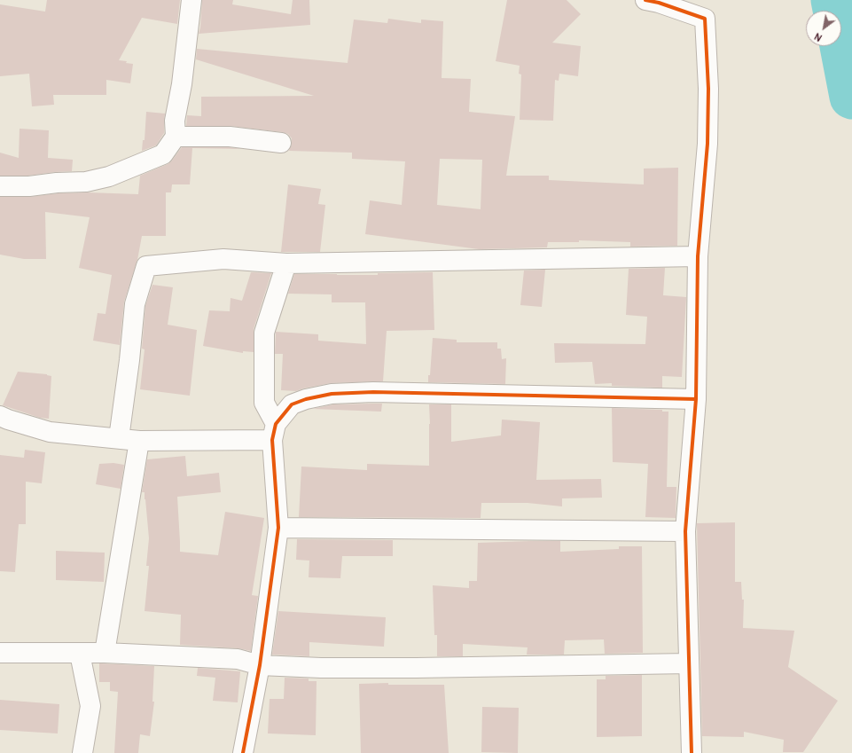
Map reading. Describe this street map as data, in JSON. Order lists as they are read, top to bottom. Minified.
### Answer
{"north":"bottom left"}
